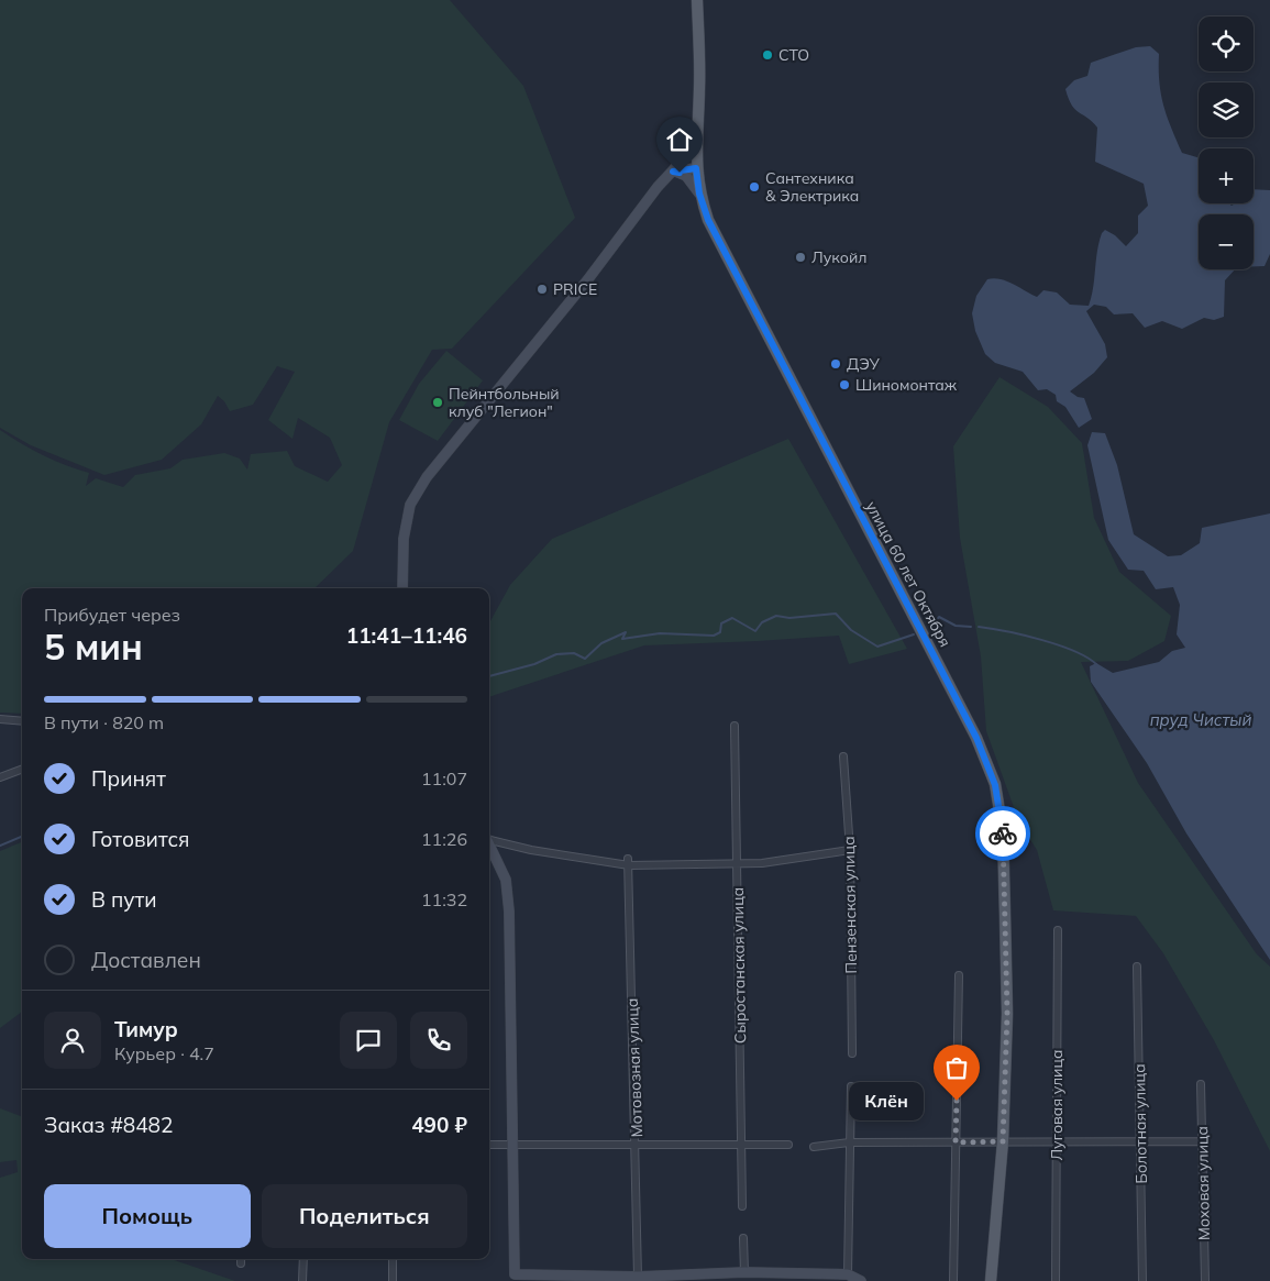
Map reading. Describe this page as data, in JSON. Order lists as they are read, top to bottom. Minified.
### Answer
{"streets":{"main road":["улица 60 лет Октября"],"street":["Пензенская улица","Сыростанская улица","Мотовозная улица","Луговая улица","Болотная улица","Моховая улица"]},"water":["пруд Чистый"],"places":["СТО","Сантехника & Электрика","Лукойл","PRICE","ДЭУ","Шиномонтаж","Пейнтбольный клуб \"Легион\"","Клён"],"page":{"map_buttons":["+","−"],"heading":["5 мин","Прибудет через","11:41–11:46"],"panel":["Тимур","Курьер · 4.7","Заказ #8482","490 ₽"],"bar":"В пути · 820 m","list":[["Принят","11:07"],["Готовится","11:26"],["В пути","11:32"],"Доставлен"],"bubble":"Клён","buttons":["Помощь","Поделиться"]}}
